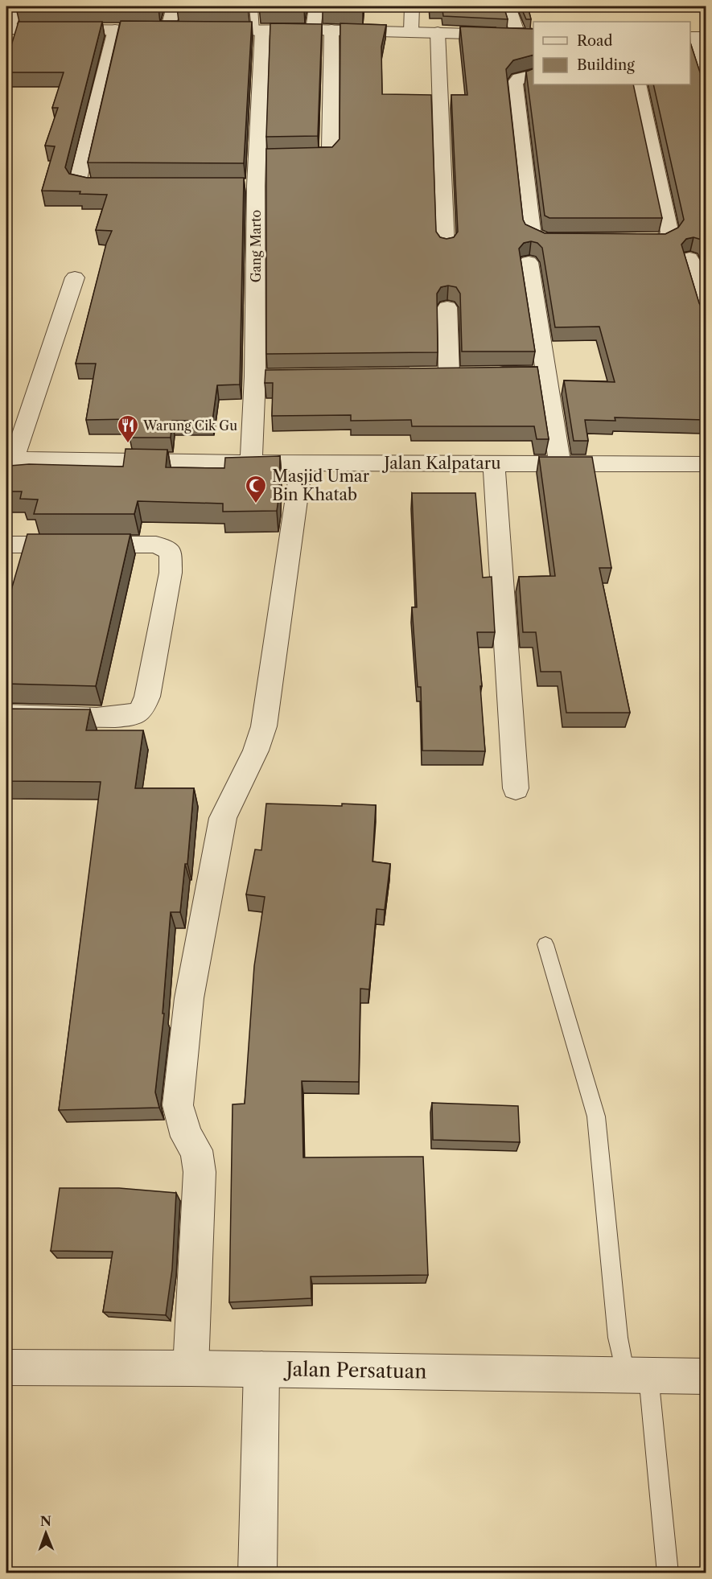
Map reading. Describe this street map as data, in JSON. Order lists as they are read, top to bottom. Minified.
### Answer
{"streets":{"street":["Gang Marto","Jalan Kalpataru","Jalan Persatuan"]},"crossings":[["Gang Marto","Jalan Kalpataru"]],"places":{"restaurant":["Warung Cik Gu"],"mosque":["Masjid Umar Bin Khatab"]},"legend":["Road","Building"],"north":"top"}
